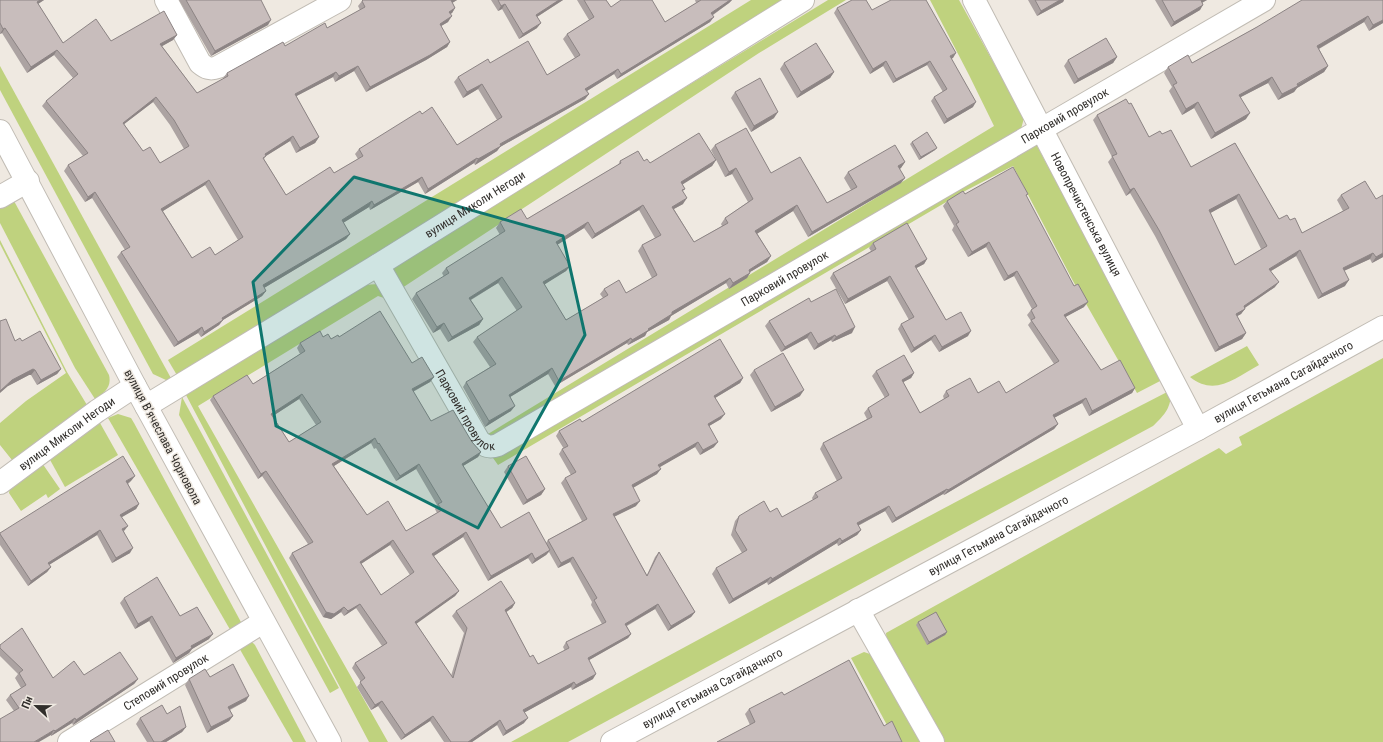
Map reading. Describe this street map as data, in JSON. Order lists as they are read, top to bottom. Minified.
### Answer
{"streets":{"street":["Парковий провулок","вулиця Миколи Негоди","Новопречистенська вулиця","вулиця Гетьмана Сагайдачного","вулиця Вʼячеслава Чорновола","Степовий провулок"]},"crossings":[["Парковий провулок","вулиця Миколи Негоди"],["Парковий провулок","Новопречистенська вулиця"],["вулиця Миколи Негоди","вулиця Вʼячеслава Чорновола"],["Новопречистенська вулиця","вулиця Гетьмана Сагайдачного"],["вулиця Вʼячеслава Чорновола","Степовий провулок"]],"north":"left"}
